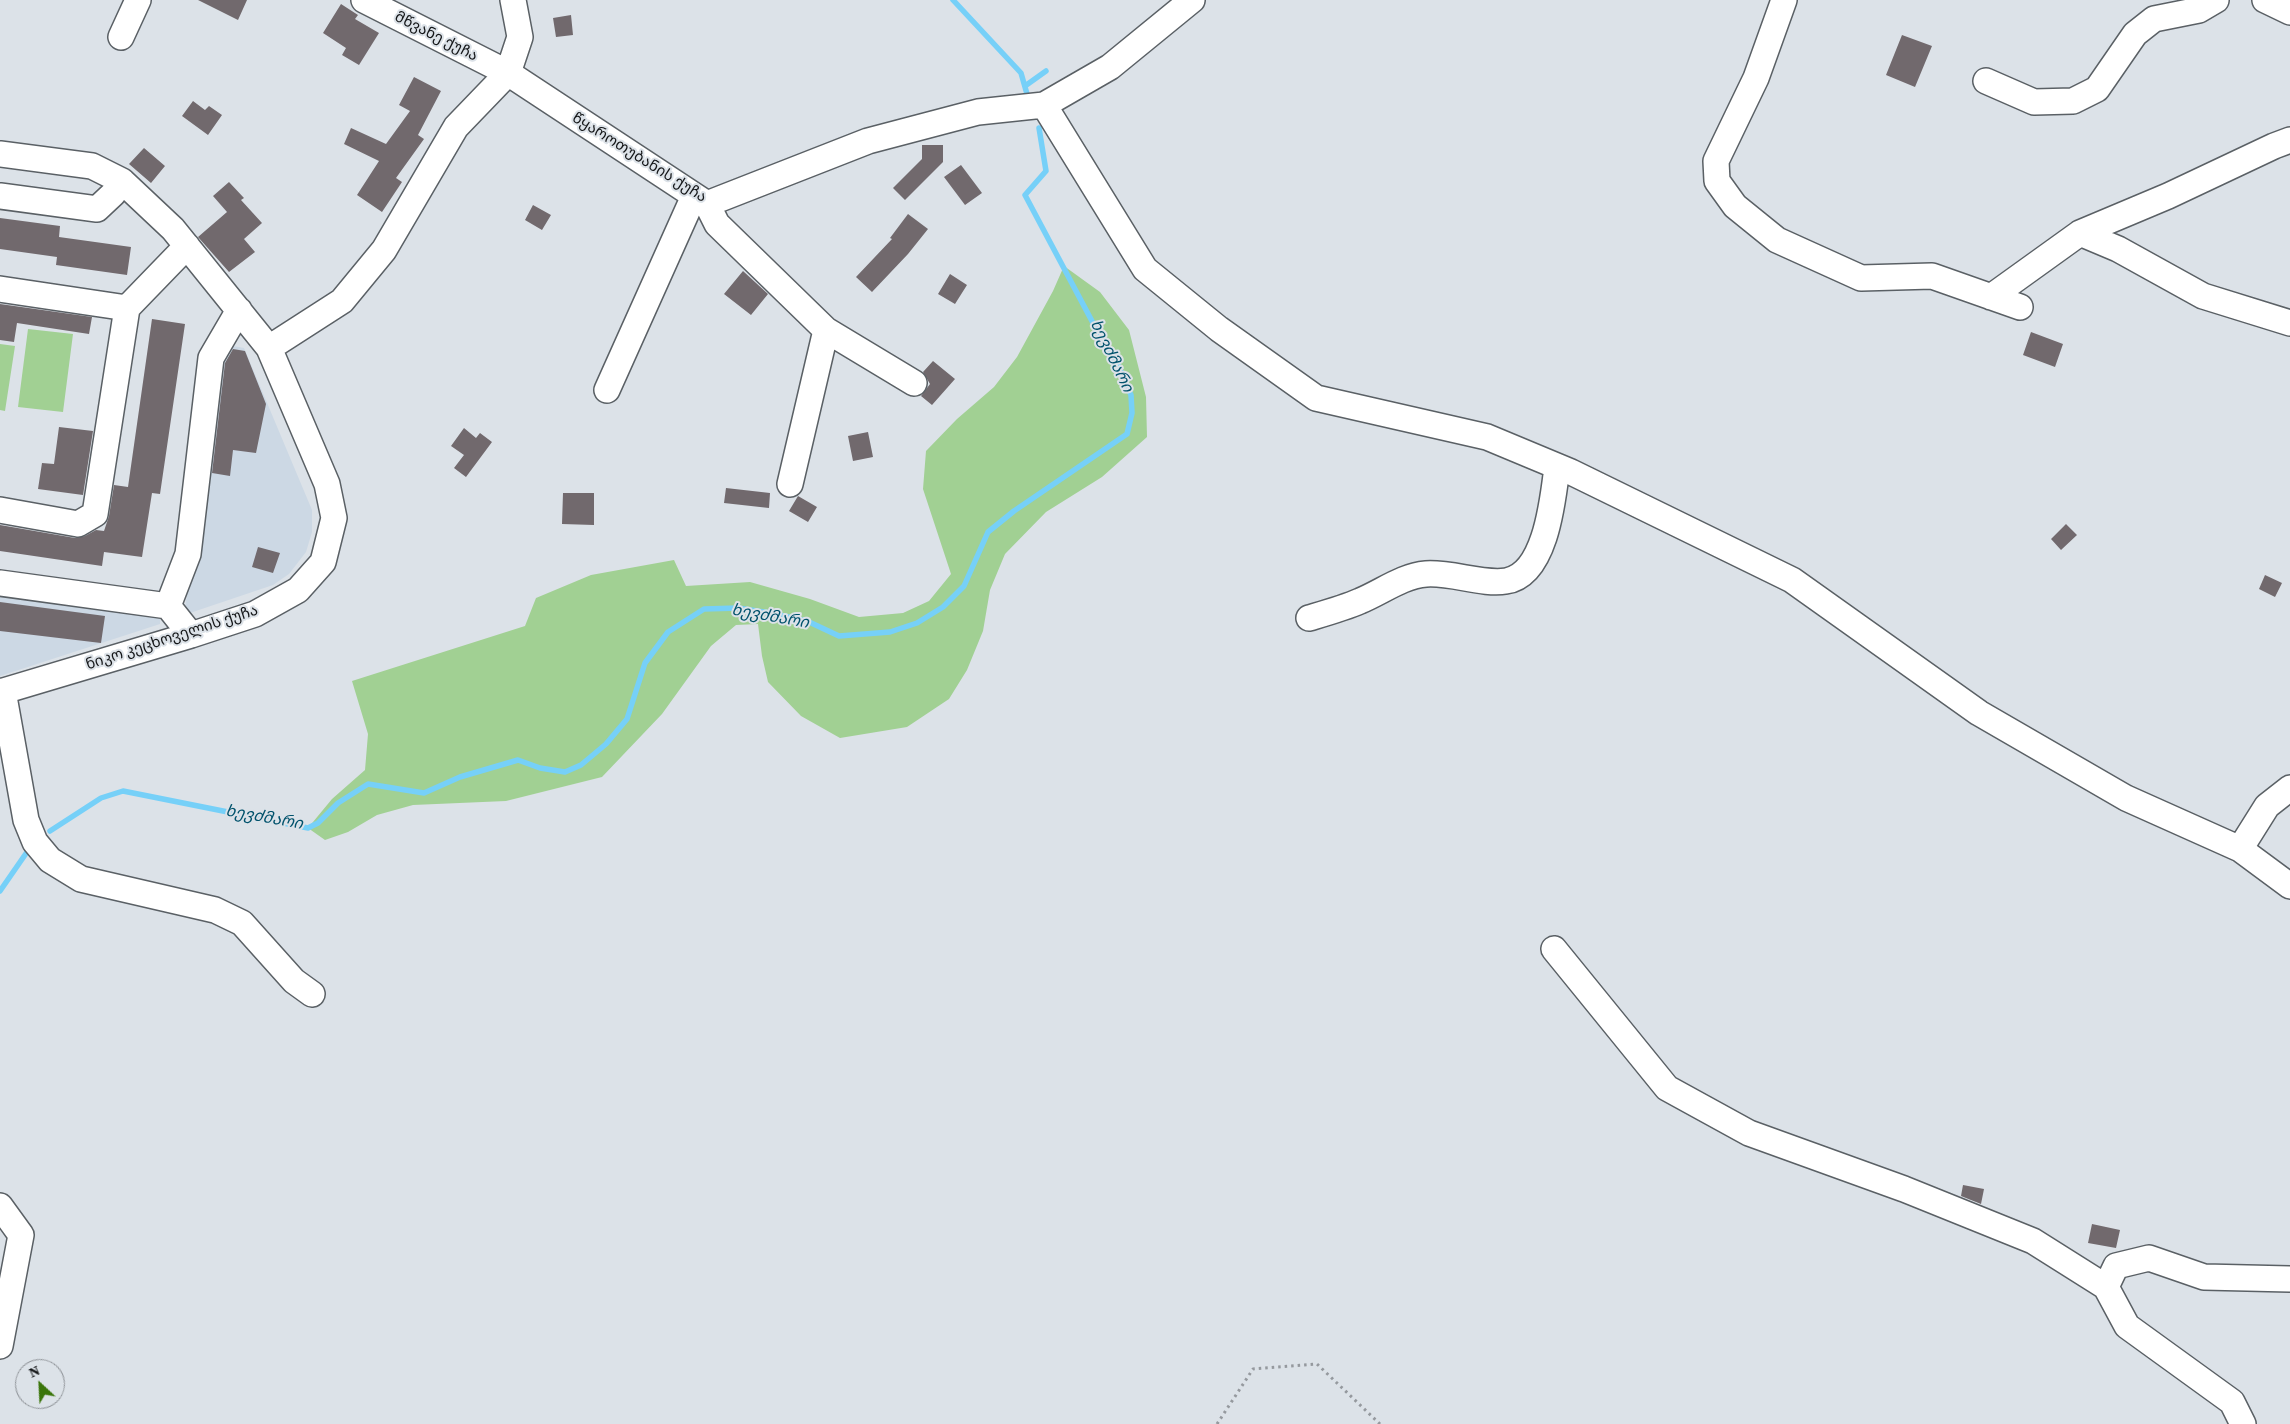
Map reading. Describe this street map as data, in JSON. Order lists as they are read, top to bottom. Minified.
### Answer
{"streets":{"street":["მწვანე ქუჩა","წყაროთუბანის ქუჩა","ნიკო კეცხოველის ქუჩა"]},"crossings":[["მწვანე ქუჩა","წყაროთუბანის ქუჩა"]],"water":["ხევძმარი"],"north":"top left"}
